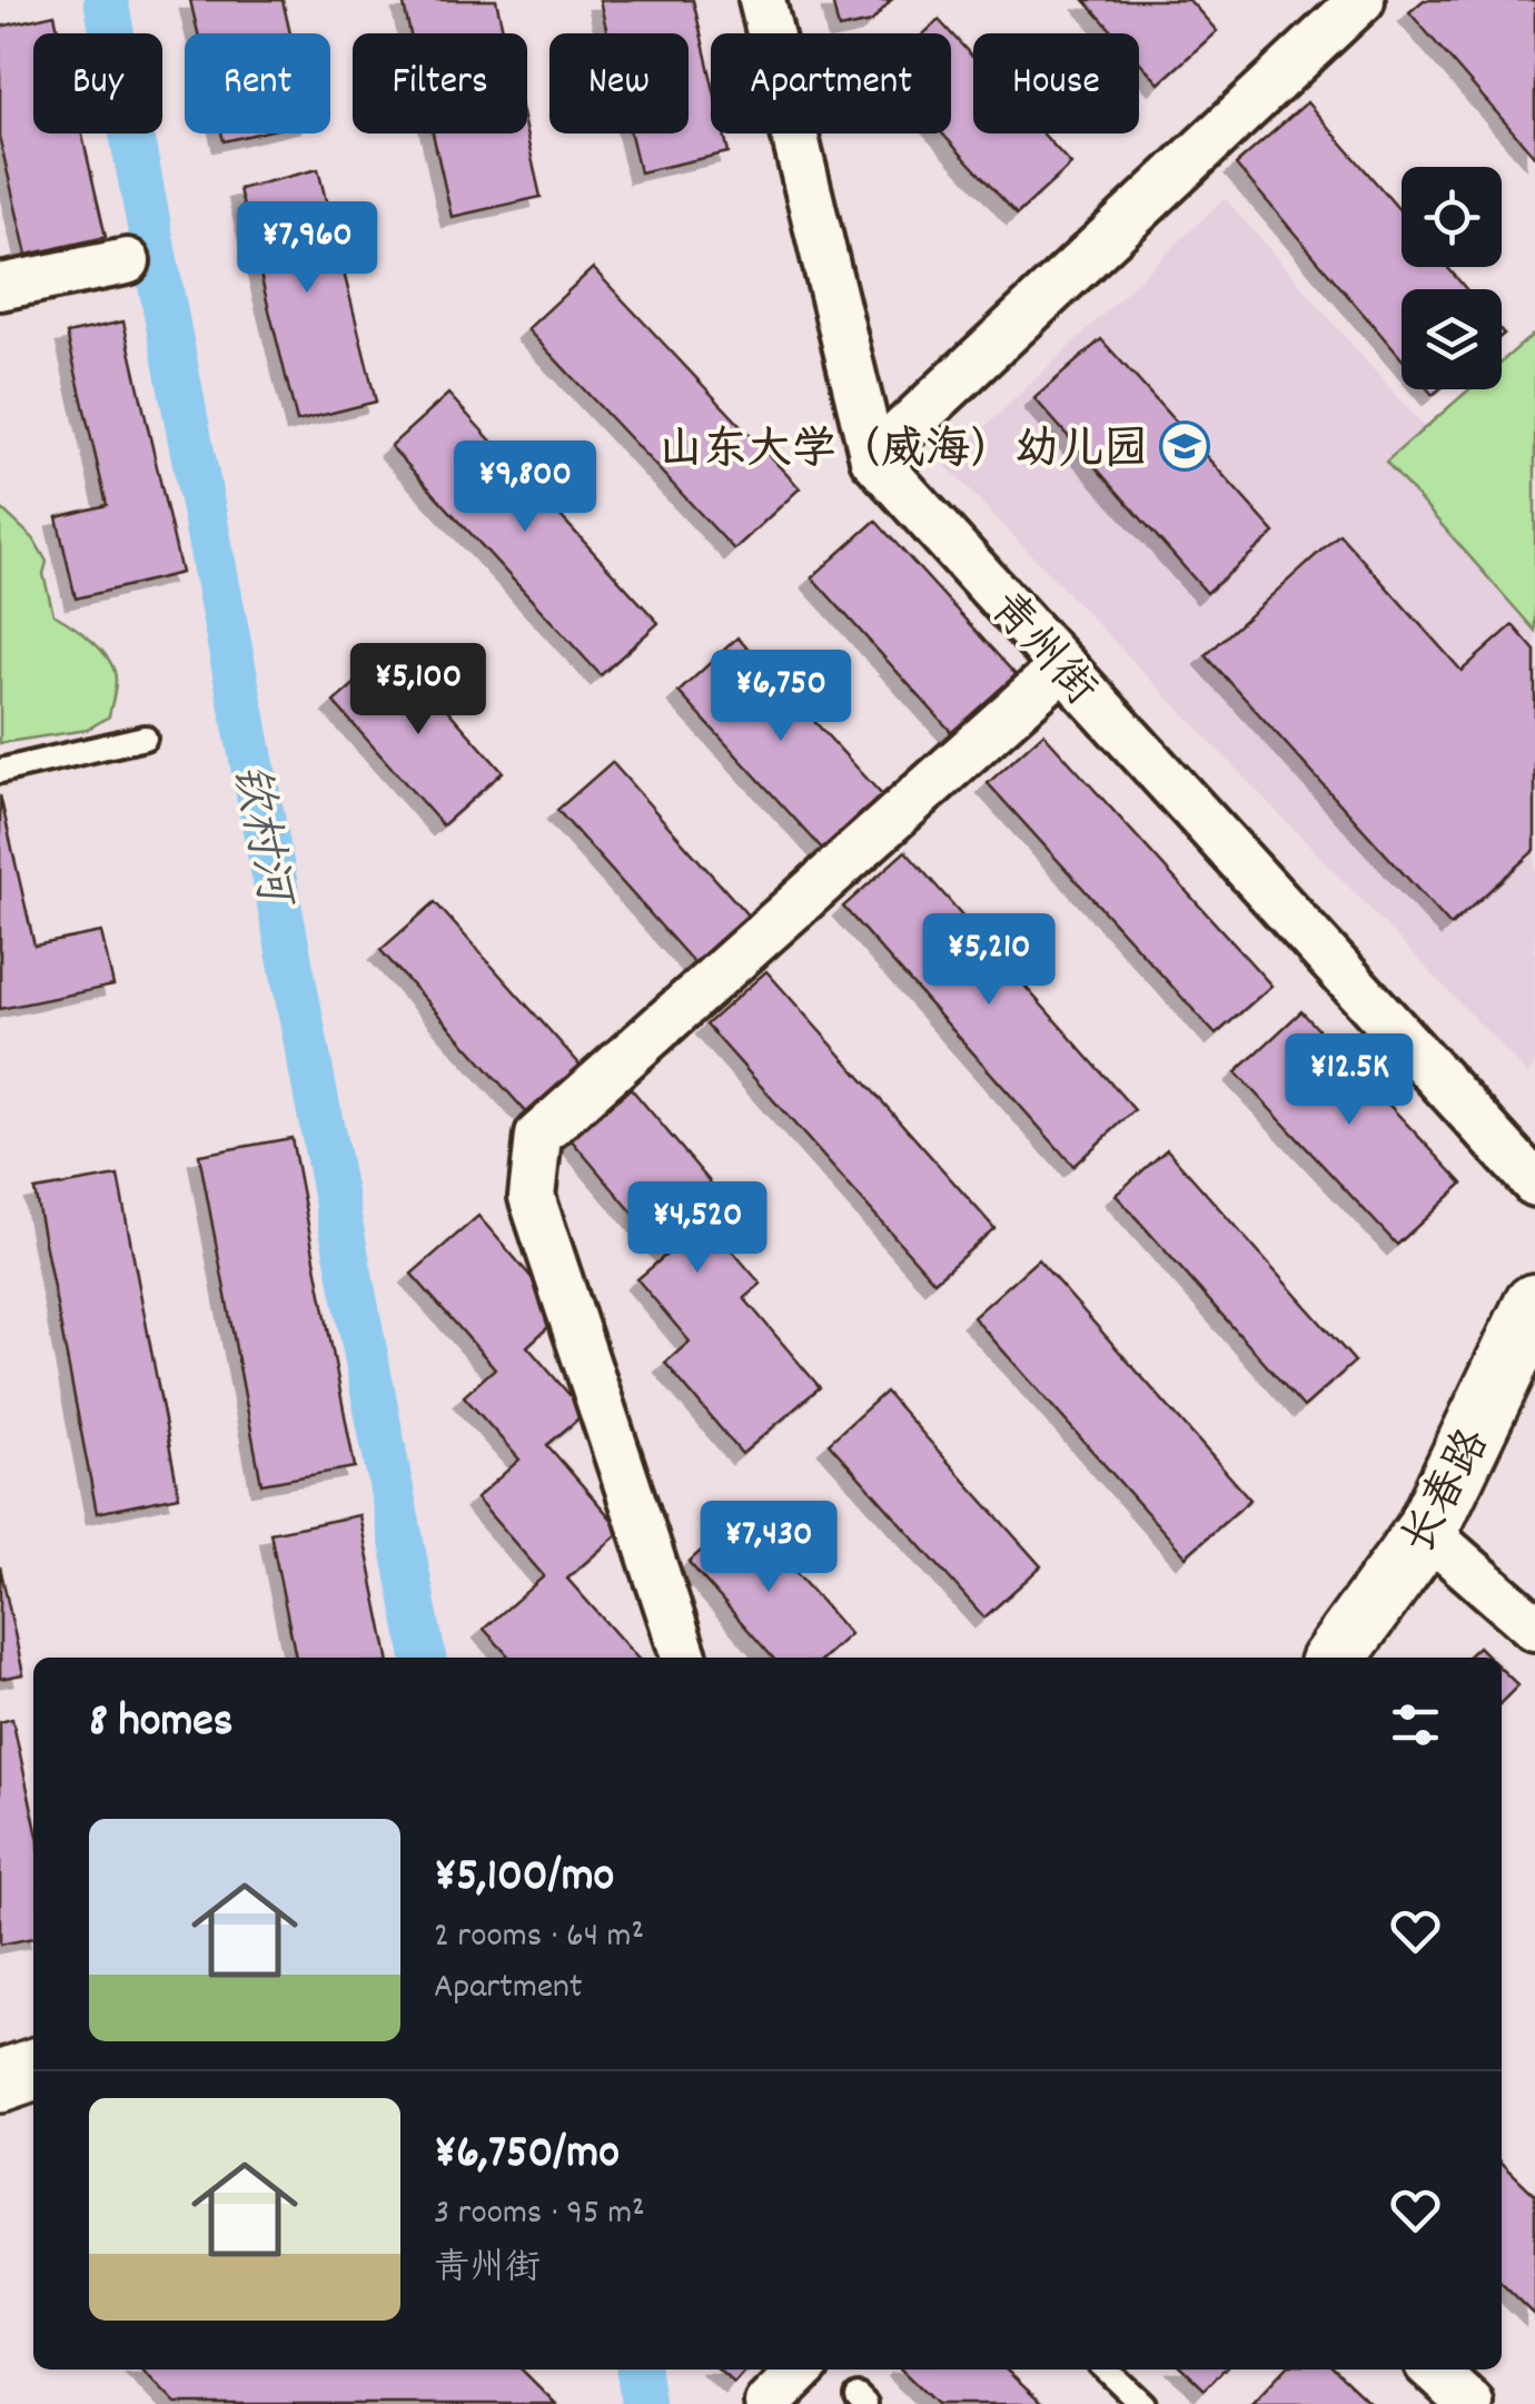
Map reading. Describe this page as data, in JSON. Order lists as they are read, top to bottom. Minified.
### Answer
{"streets":{"street":["青州街","长春路"]},"water":["钦村河"],"places":{"school or university":["山东大学（威海）幼儿园"]},"page":{"chip":["Buy","Rent","Filters","New","Apartment","House"],"price":["¥7,960","¥9,800","¥5,100","¥6,750","¥5,210","¥12.5K","¥4,520","¥7,430"],"heading":"8 homes","list":[{"name":"¥5,100/mo","note":"2 rooms · 64 m² · Apartment"},{"name":"¥6,750/mo","note":"3 rooms · 95 m² · 青州街"}]}}
